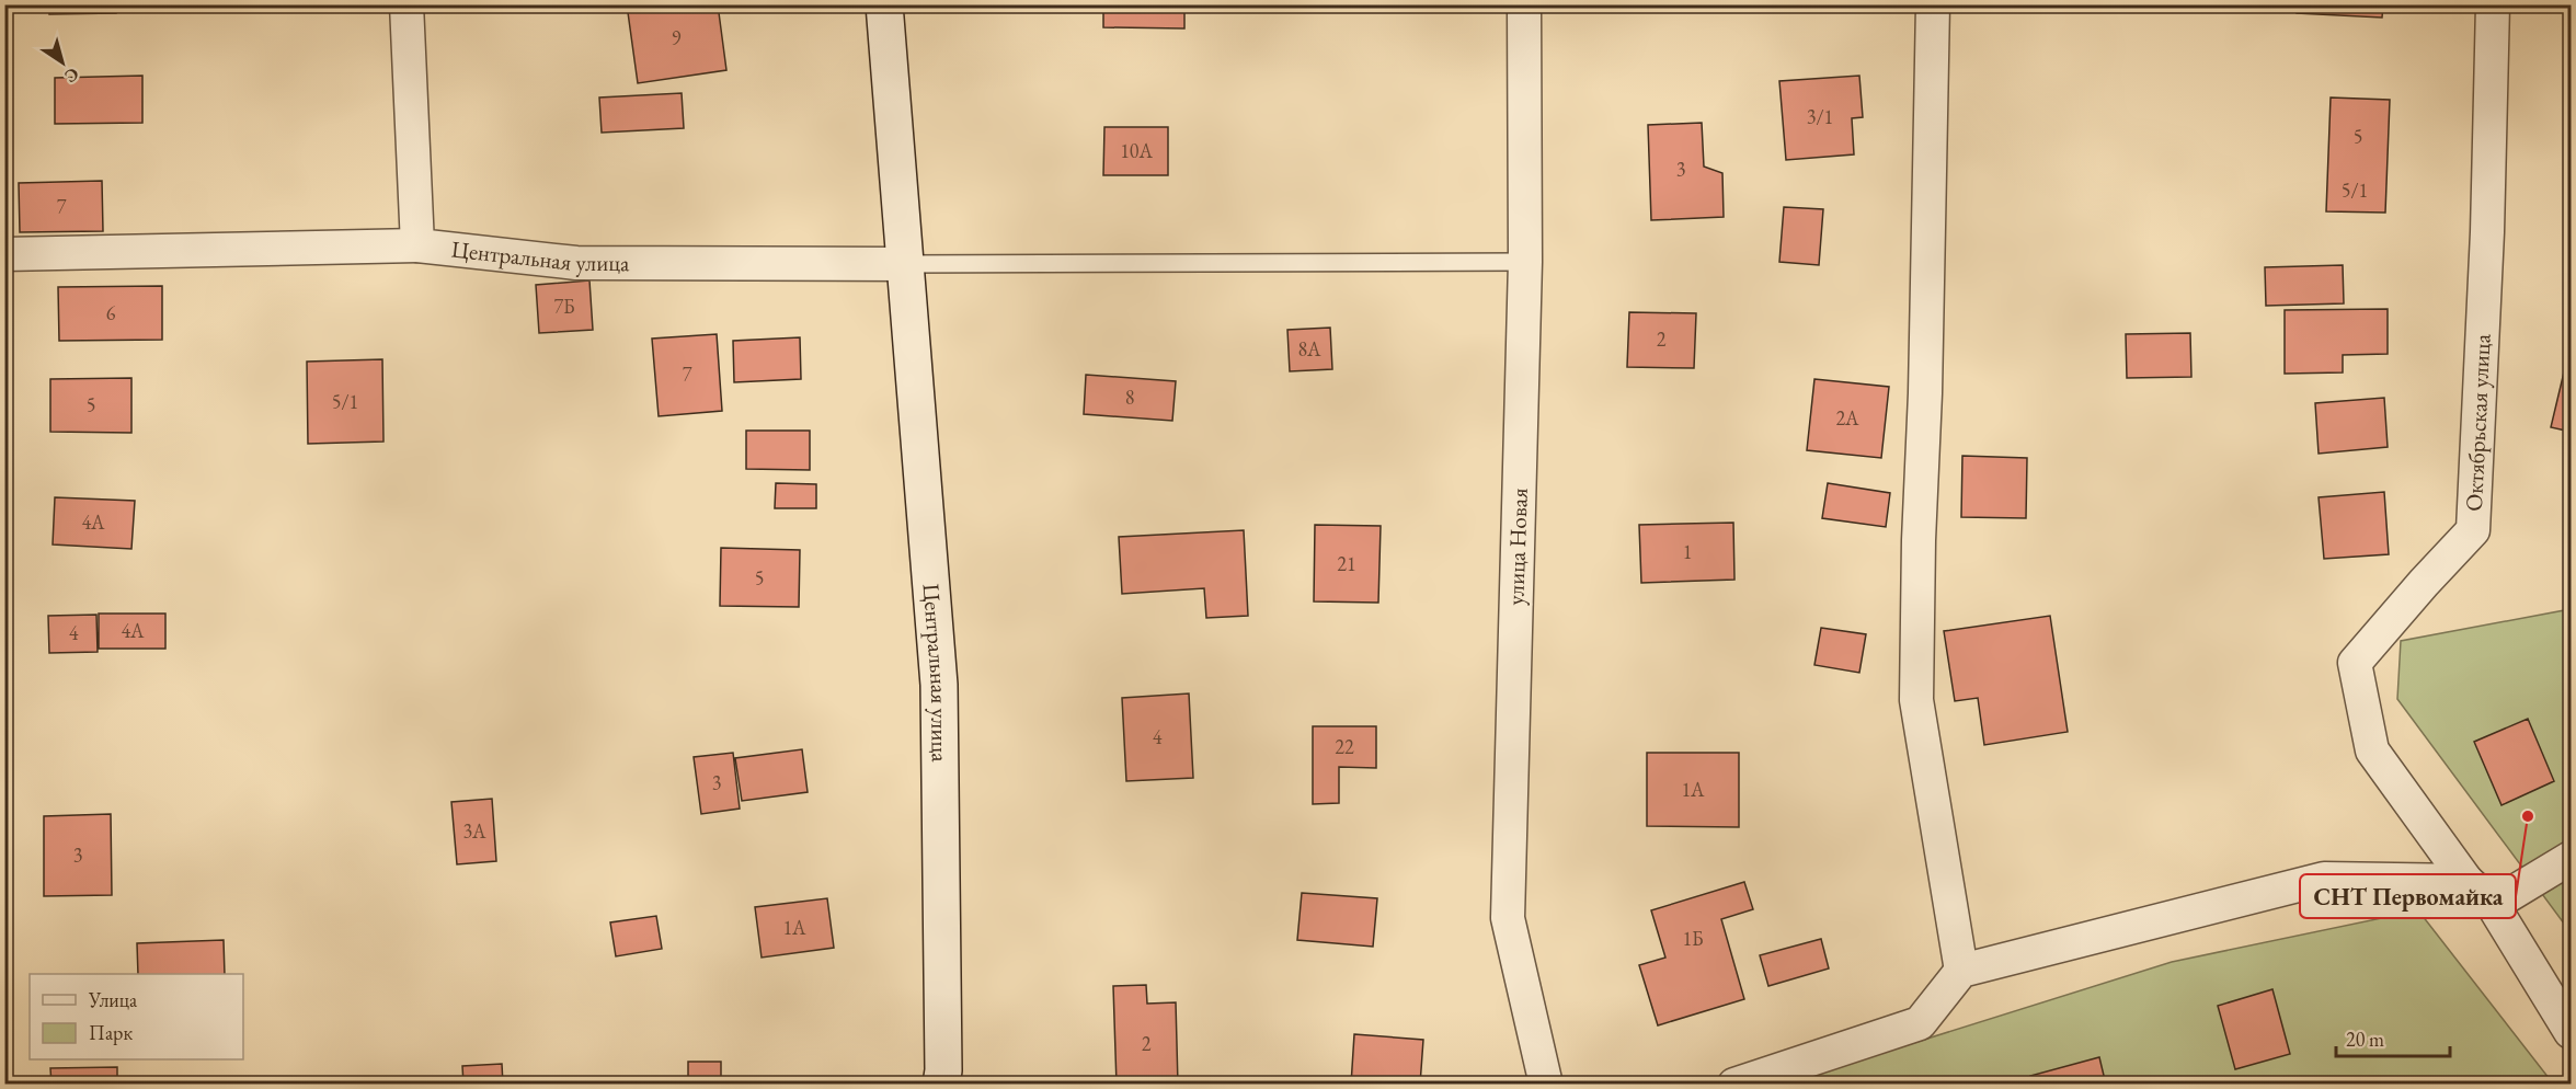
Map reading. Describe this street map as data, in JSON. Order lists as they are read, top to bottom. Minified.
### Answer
{"streets":{"street":["Центральная улица","Октябрьская улица","улица Новая"]},"places":["СНТ Первомайка"],"house_numbers":["9","3/1","5","10А","3","5/1","7","7Б","6","2","8А","7","8","5/1","5","2А","4А","1","21","5","4А","4","4","22","3","1А","3А","3","1А","1Б","2"],"legend":["Улица","Парк"],"scale_bar":"20 m","north":"bottom right"}
